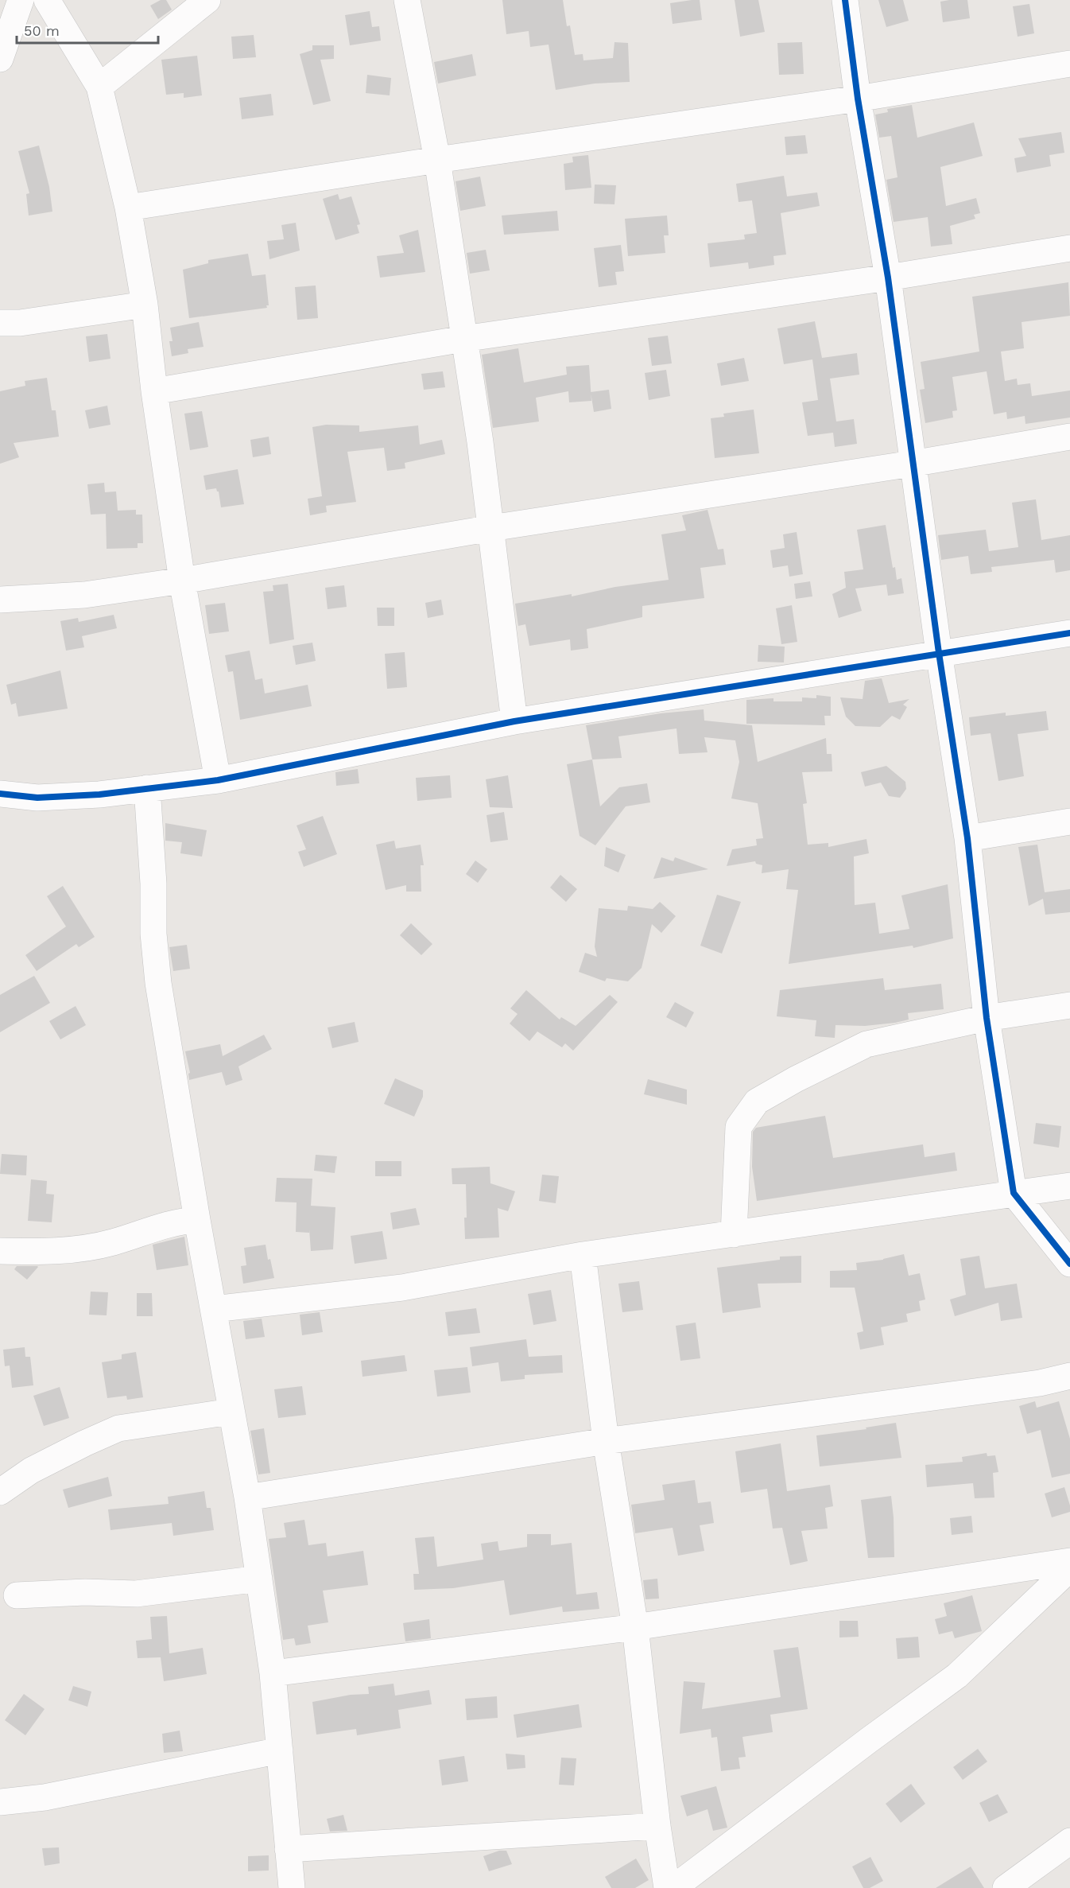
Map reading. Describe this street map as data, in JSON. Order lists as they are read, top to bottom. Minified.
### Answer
{"scale_bar":"50 m"}
